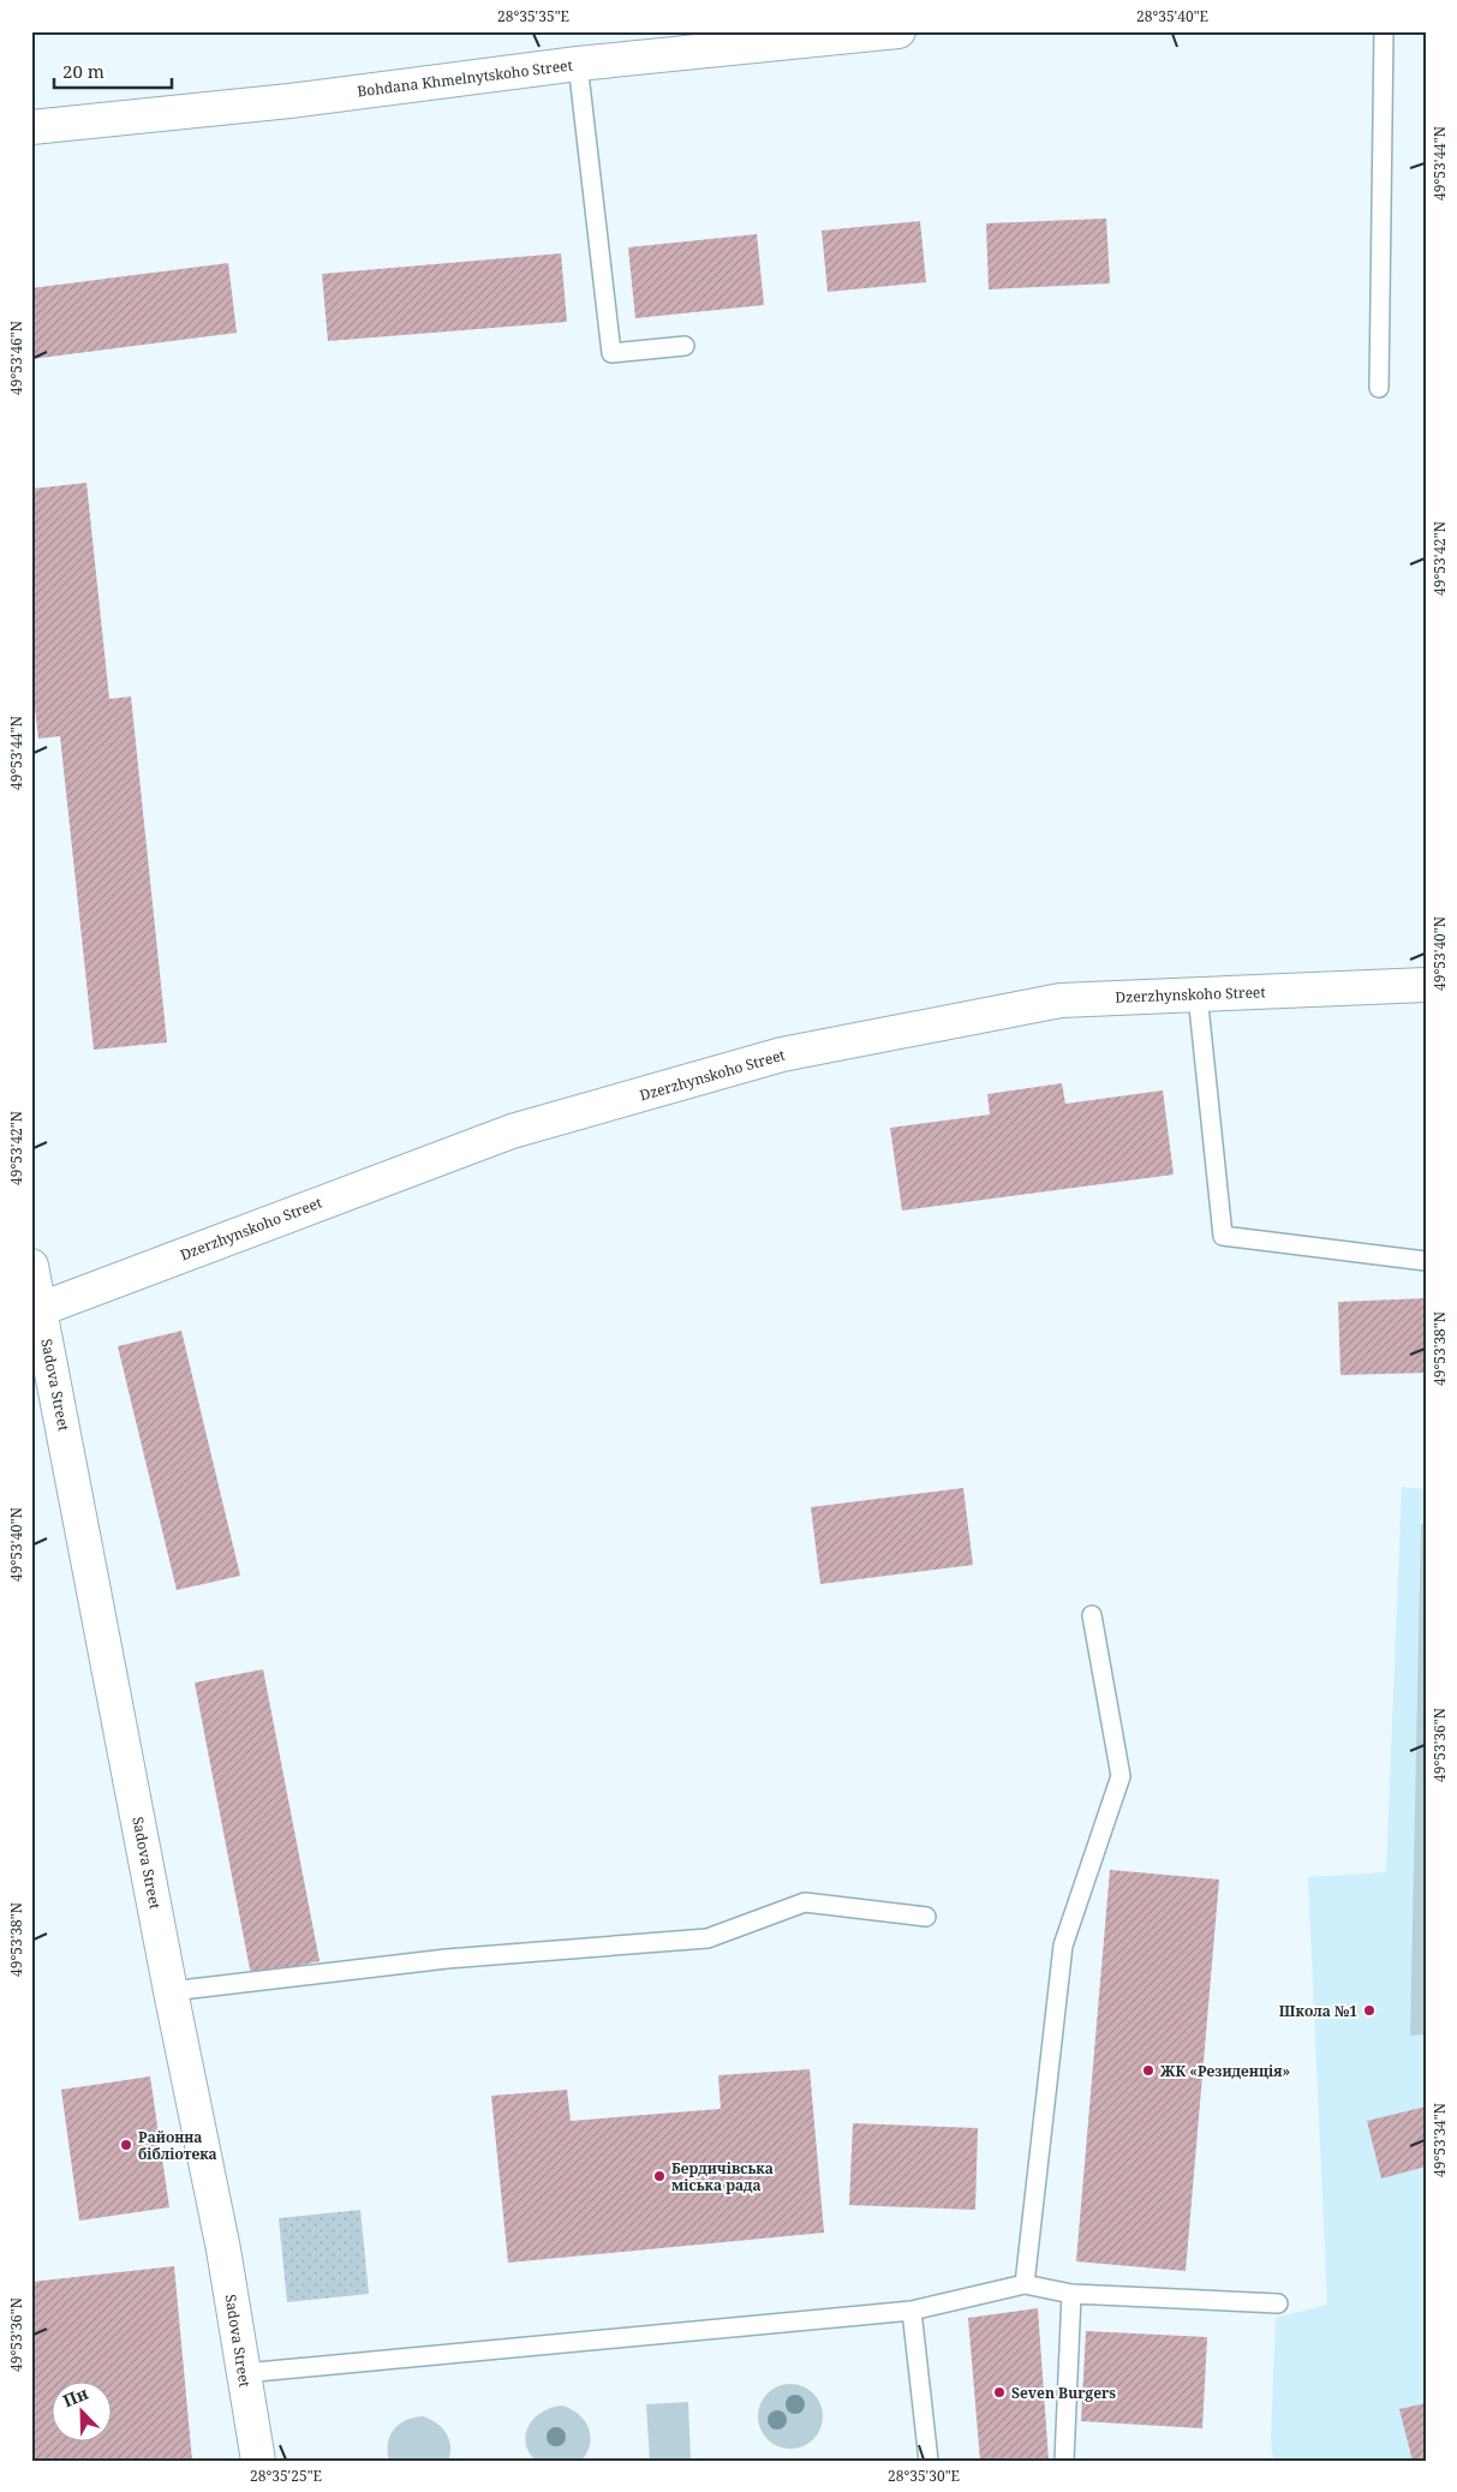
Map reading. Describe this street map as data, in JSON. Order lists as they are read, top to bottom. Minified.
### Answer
{"streets":{"street":["Bohdana Khmelnytskoho Street","Dzerzhynskoho Street","Sadova Street"]},"crossings":[["Dzerzhynskoho Street","Sadova Street"]],"places":["Школа №1","ЖК «Резиденція»","Районна бібліотека","Бердичівська міська рада","Seven Burgers"],"scale_bar":"20 m","north":"top left","coordinates":["28°35'35\"E","28°35'40\"E","49°53'44\"N","49°53'46\"N","49°53'42\"N","49°53'40\"N","49°53'38\"N","49°53'36\"N","49°53'34\"N","28°35'25\"E","28°35'30\"E"]}
